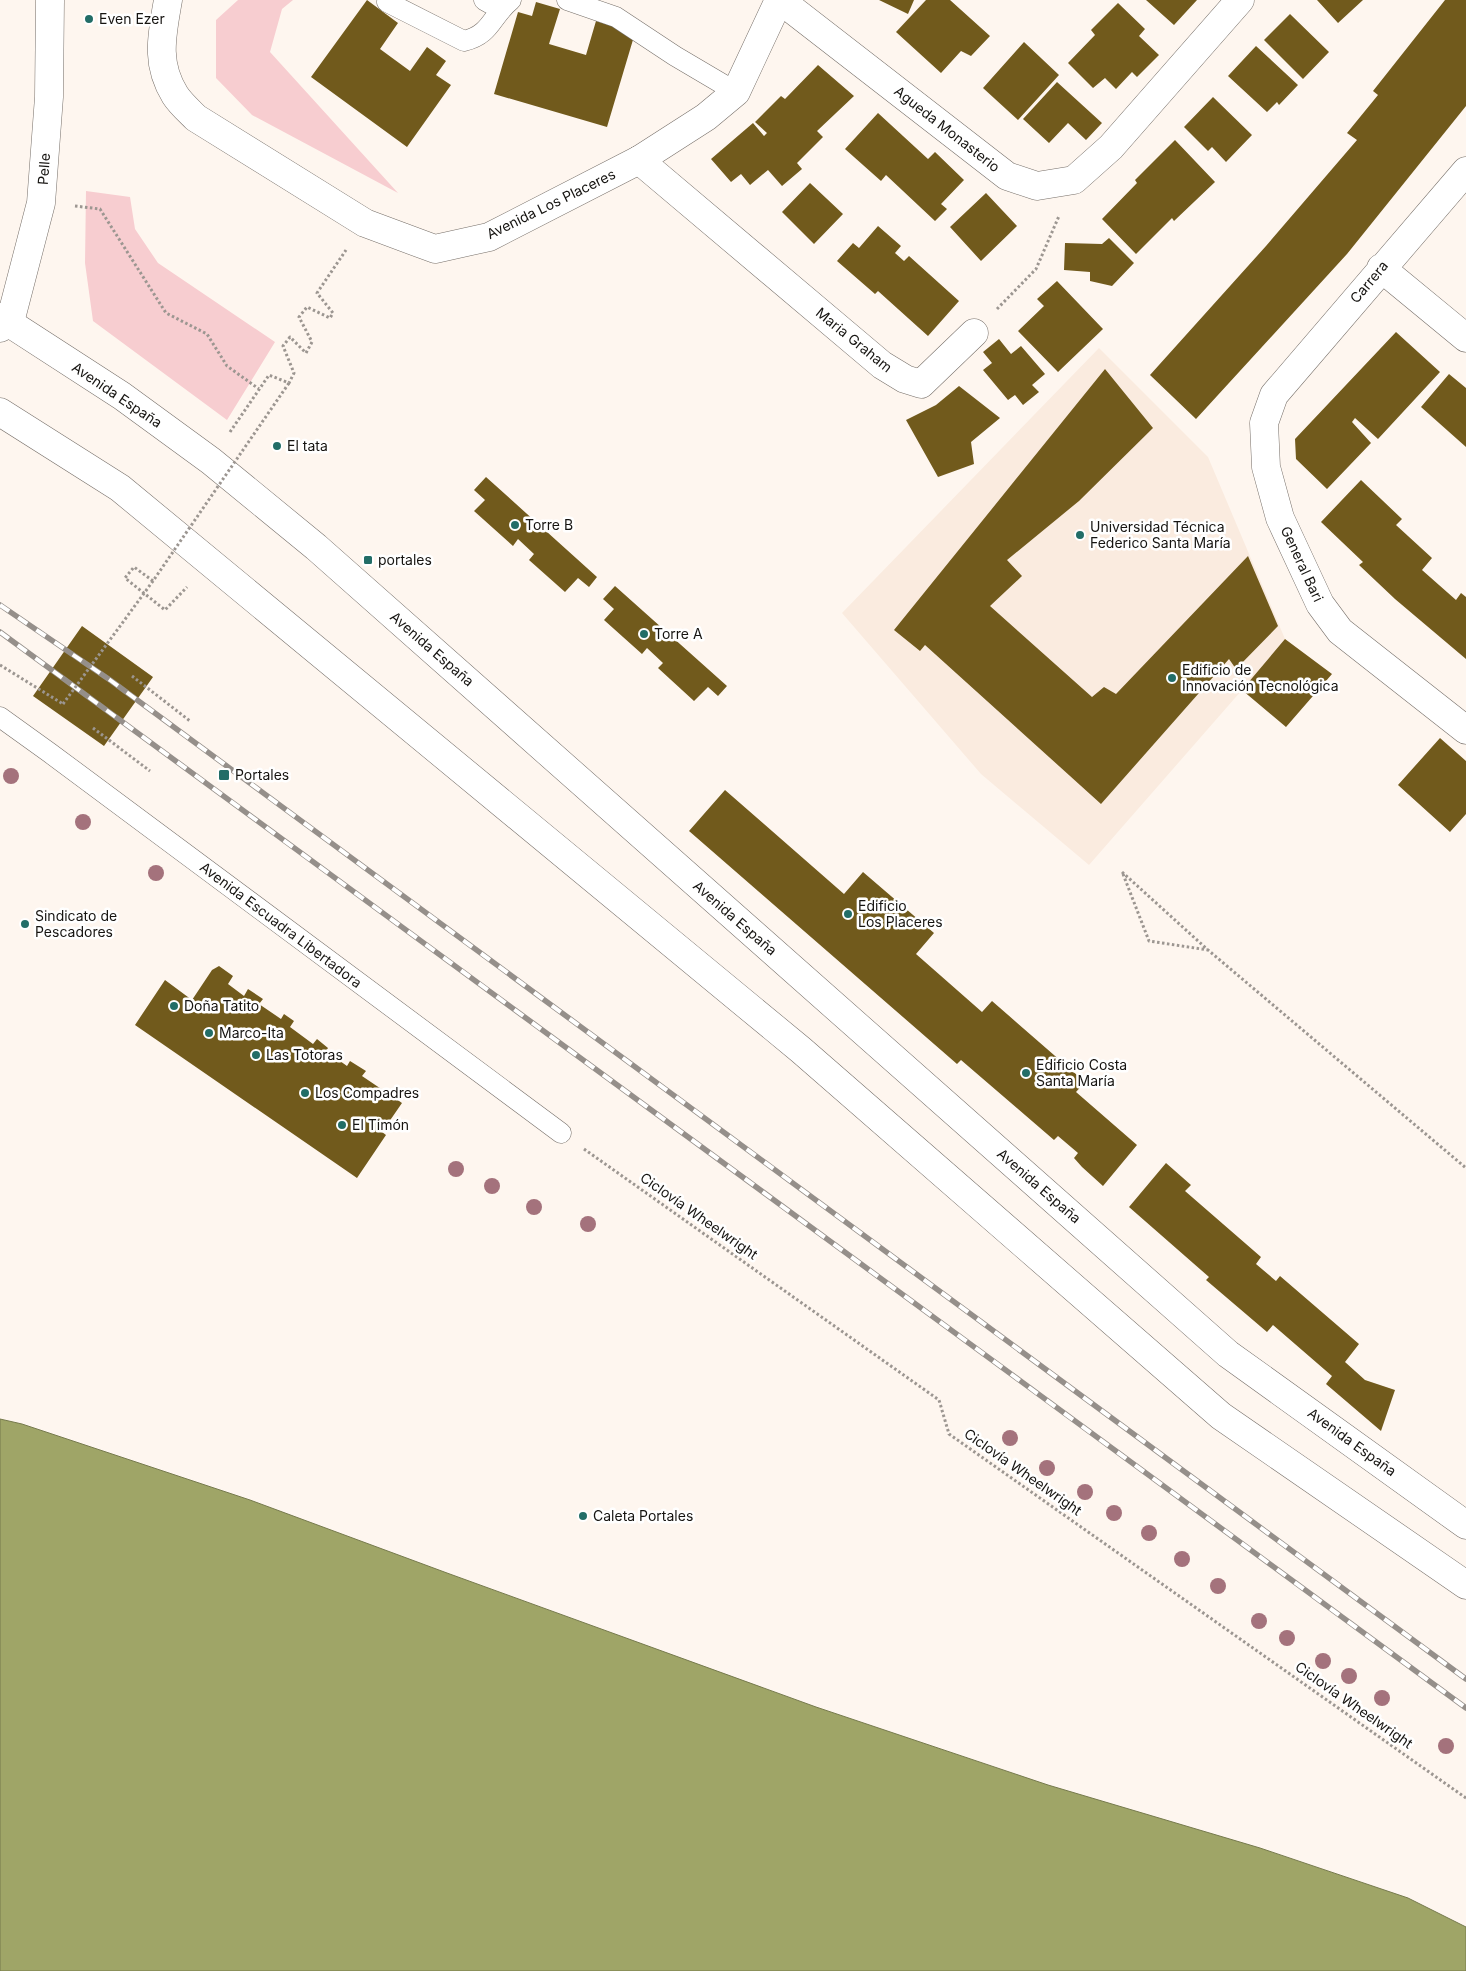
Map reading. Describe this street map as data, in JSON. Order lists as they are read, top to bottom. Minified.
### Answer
{"streets":{"main road":["Agueda Monasterio","Pelle","Avenida Los Placeres","Carrera","Maria Graham","Avenida España","General Bari"],"lane":["Avenida Escuadra Libertadora"],"path":["Ciclovía Wheelwright"]},"crossings":[["Agueda Monasterio","Avenida Los Placeres"],["Pelle","Avenida España"],["Avenida Los Placeres","Maria Graham"],["Carrera","General Bari"],["Avenida Escuadra Libertadora","Ciclovía Wheelwright"]],"places":{"other":["Even Ezer","El tata","Torre B","Universidad Técnica Federico Santa María","Torre A","Edificio de Innovación Tecnológica","Edificio Los Placeres","Sindicato de Pescadores","Doña Tatito","Marco-Ita","Las Totoras","Edificio Costa Santa María","Los Compadres","El Timón","Caleta Portales"],"transit":["portales","Portales"]}}
